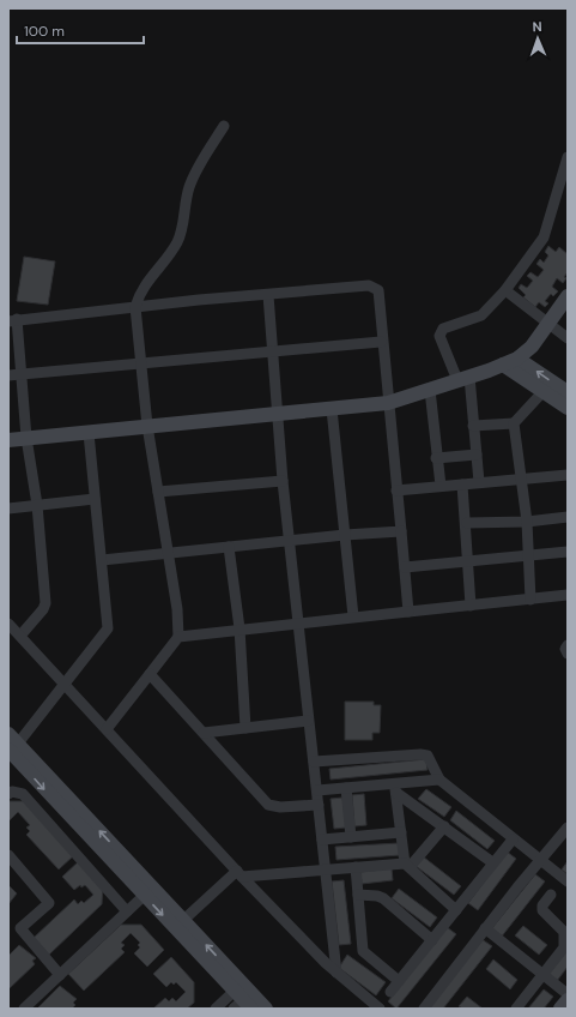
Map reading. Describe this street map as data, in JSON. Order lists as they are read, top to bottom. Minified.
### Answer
{"scale_bar":"100 m","north":"top"}
